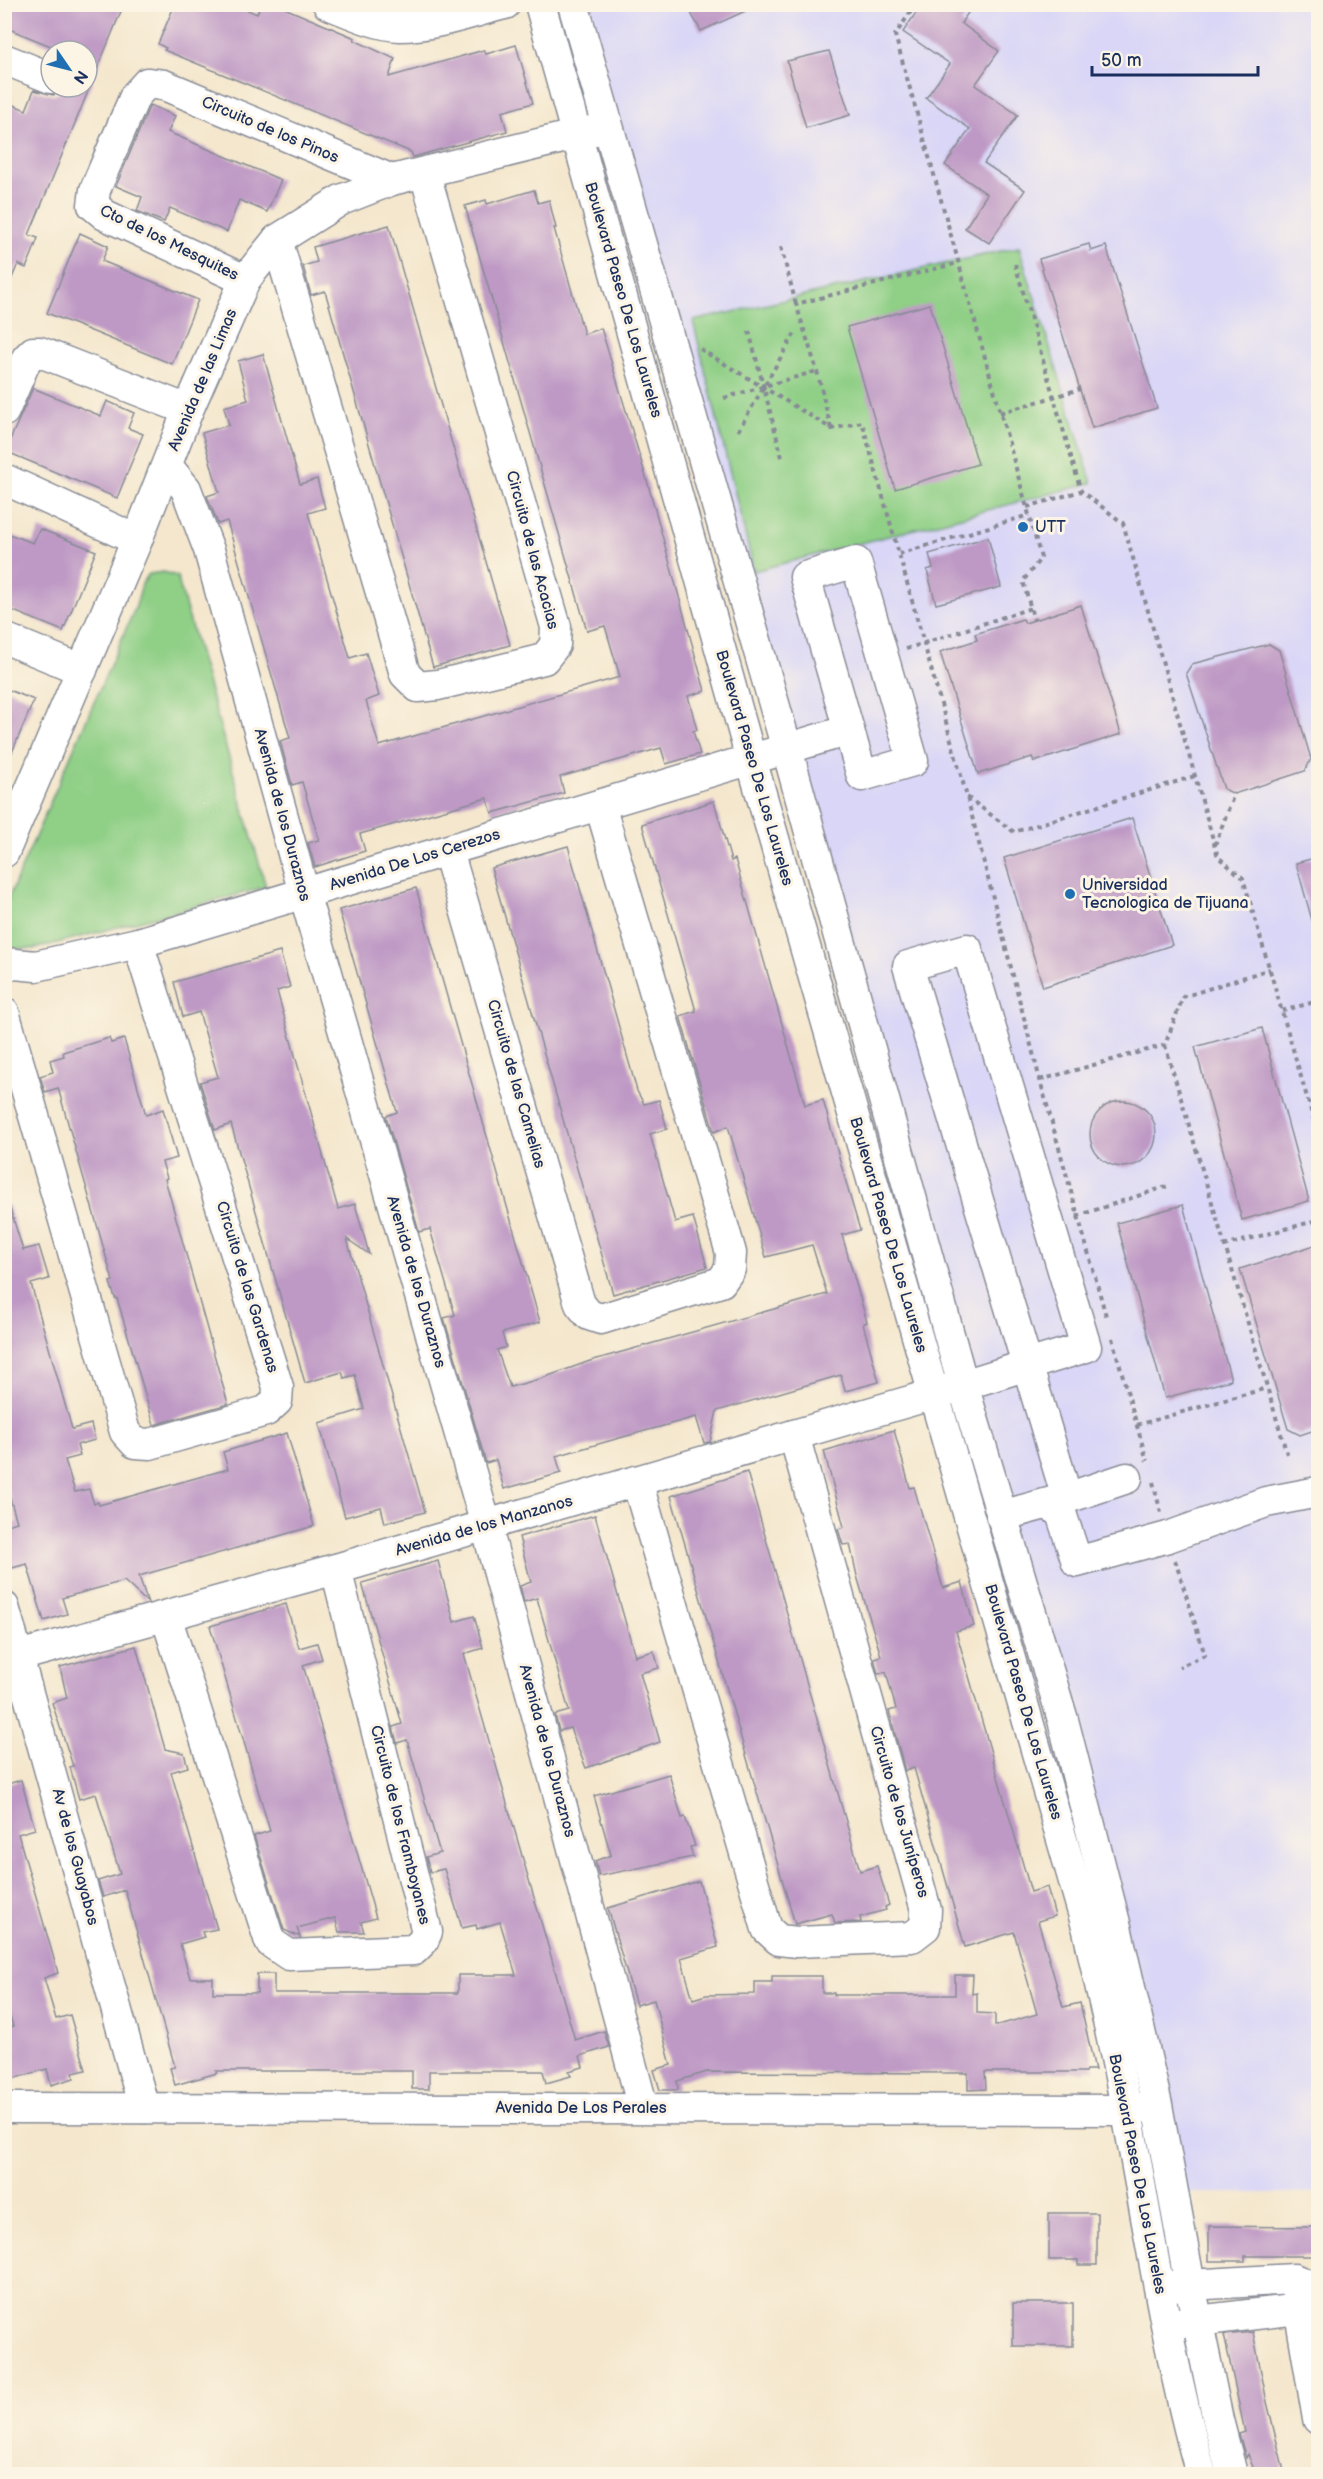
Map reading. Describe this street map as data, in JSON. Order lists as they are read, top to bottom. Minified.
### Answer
{"streets":{"street":["Circuito de los Pinos","Cto de los Mesquites","Boulevard Paseo De Los Laureles","Avenida de las Limas","Circuito de las Acacias","Avenida de los Duraznos","Avenida De Los Cerezos","Circuito de las Camelias","Circuito de las Gardenas","Avenida de los Manzanos","Circuito de los Juníperos","Circuito de los Framboyanes","Av de los Guayabos","Avenida De Los Perales"]},"crossings":[["Circuito de los Pinos","Cto de los Mesquites"],["Circuito de los Pinos","Avenida de las Limas"],["Cto de los Mesquites","Avenida de las Limas"],["Boulevard Paseo De Los Laureles","Avenida de las Limas"],["Boulevard Paseo De Los Laureles","Avenida De Los Cerezos"],["Boulevard Paseo De Los Laureles","Avenida de los Manzanos"],["Boulevard Paseo De Los Laureles","Avenida De Los Perales"],["Avenida de las Limas","Circuito de las Acacias"],["Avenida de las Limas","Avenida de los Duraznos"],["Avenida de los Duraznos","Avenida De Los Cerezos"],["Avenida de los Duraznos","Avenida de los Manzanos"],["Avenida de los Duraznos","Avenida De Los Perales"],["Avenida De Los Cerezos","Circuito de las Camelias"],["Avenida De Los Cerezos","Circuito de las Gardenas"],["Avenida de los Manzanos","Circuito de los Juníperos"],["Avenida de los Manzanos","Circuito de los Framboyanes"],["Avenida de los Manzanos","Av de los Guayabos"],["Av de los Guayabos","Avenida De Los Perales"]],"places":["UTT","Universidad Tecnologica de Tijuana"],"scale_bar":"50 m","north":"bottom right"}
